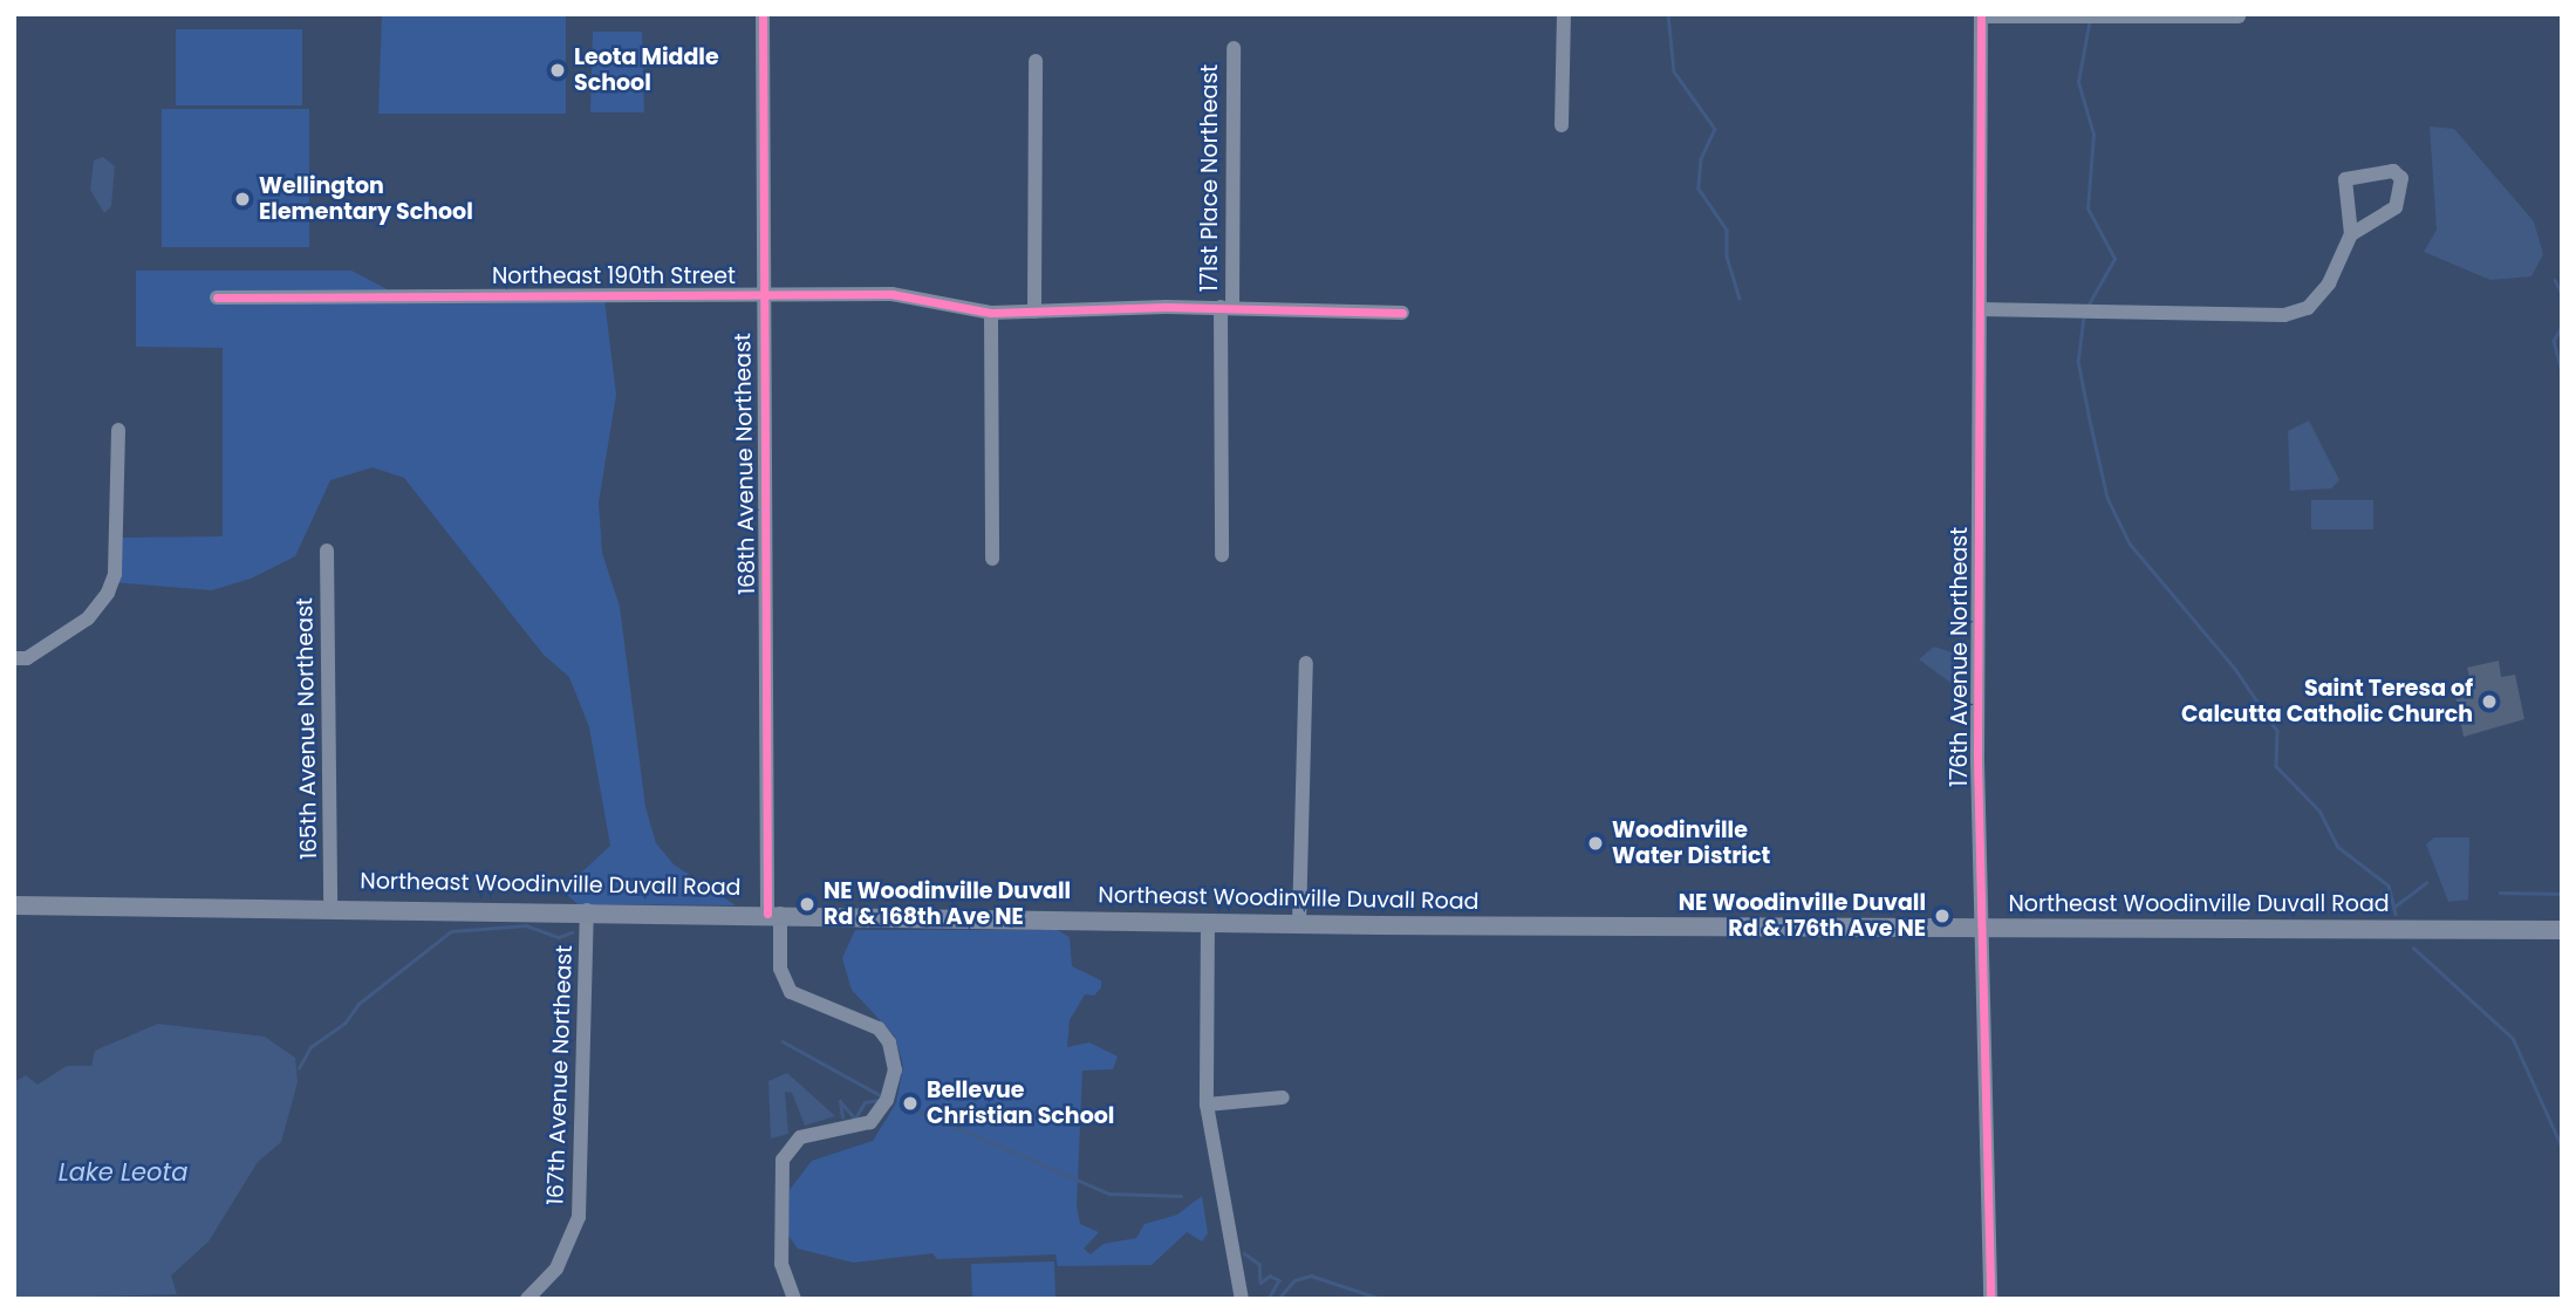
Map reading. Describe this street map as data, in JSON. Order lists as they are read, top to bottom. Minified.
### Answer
{"streets":{"main road":["Northeast Woodinville Duvall Road"],"street":["171st Place Northeast","Northeast 190th Street","168th Avenue Northeast","176th Avenue Northeast","165th Avenue Northeast","167th Avenue Northeast"]},"crossings":[["171st Place Northeast","Northeast 190th Street"],["Northeast 190th Street","168th Avenue Northeast"],["168th Avenue Northeast","Northeast Woodinville Duvall Road"],["176th Avenue Northeast","Northeast Woodinville Duvall Road"],["165th Avenue Northeast","Northeast Woodinville Duvall Road"],["Northeast Woodinville Duvall Road","167th Avenue Northeast"]],"water":["Lake Leota"],"places":["Leota Middle School","Wellington Elementary School","Saint Teresa of Calcutta Catholic Church","Woodinville Water District","NE Woodinville Duvall Rd & 168th Ave NE","NE Woodinville Duvall Rd & 176th Ave NE","Bellevue Christian School"]}
